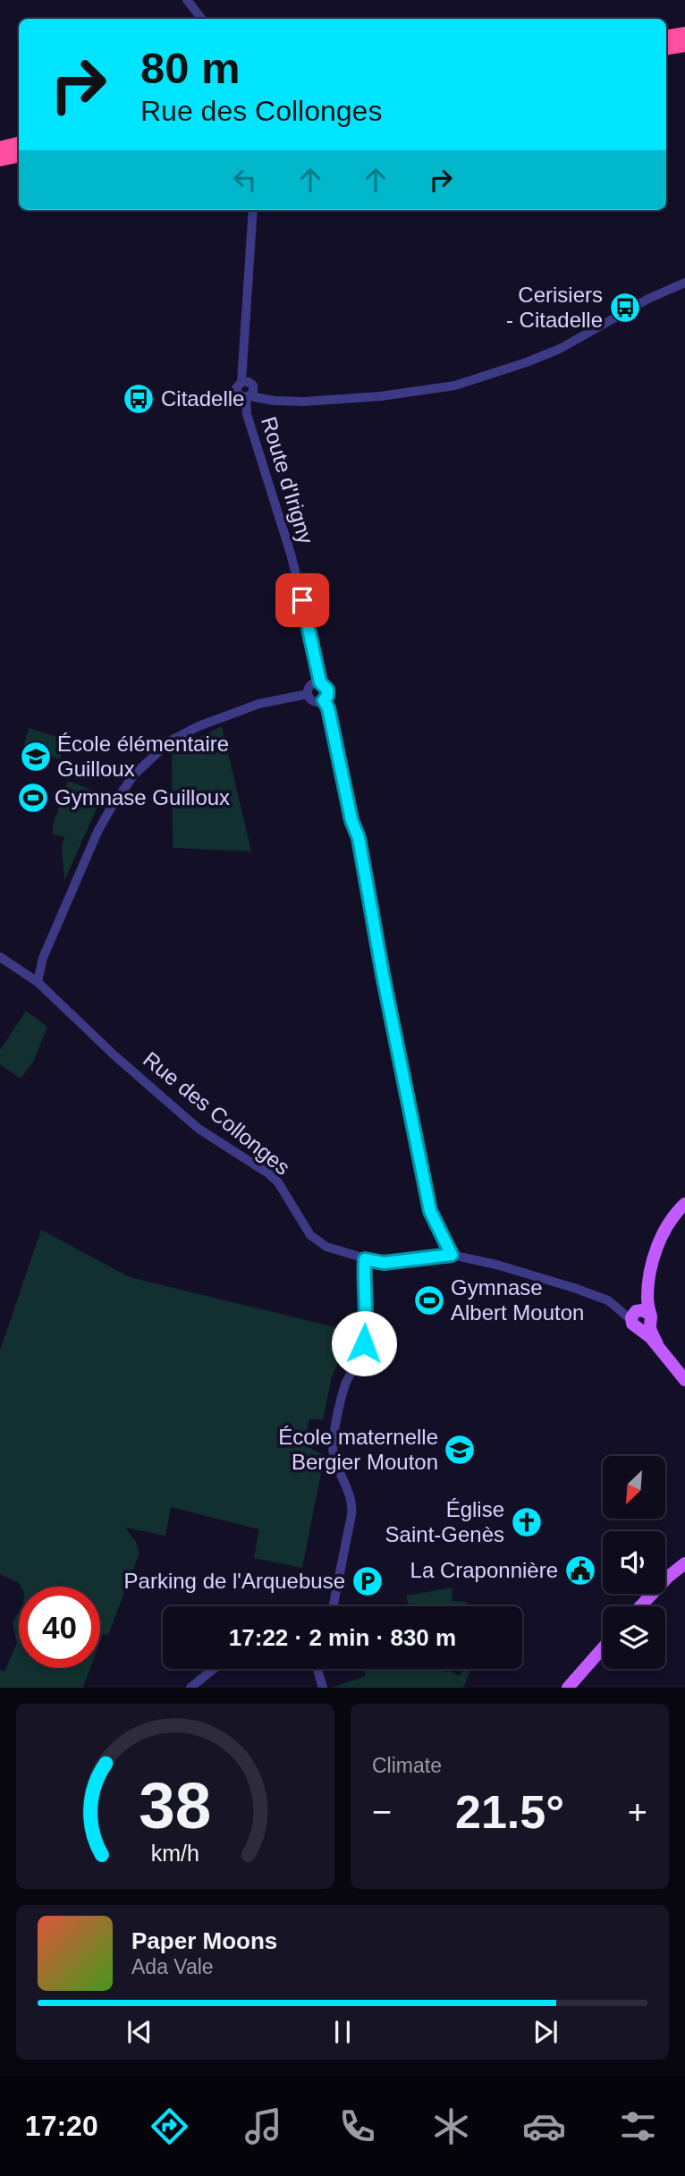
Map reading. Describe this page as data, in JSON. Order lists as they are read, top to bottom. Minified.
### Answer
{"streets":{"street":["Route d'Irigny","Rue des Collonges"]},"places":{"bus stop":["Cerisiers - Citadelle","Citadelle"],"school or university":["École élémentaire Guilloux","École maternelle Bergier Mouton"],"sports":["Gymnase Guilloux","Gymnase Albert Mouton"],"church":["Église Saint-Genès"],"public building":["La Craponnière"],"parking":["Parking de l'Arquebuse"]},"north":"bottom left","page":{"turn":["80 m","Rue des Collonges"],"limit":"40","trip":"17:22 · 2 min · 830 m","tile":"Climate","heat":["−","21.5°","+"],"song":["Paper Moons","Ada Vale"],"tabs":"17:20","gauge":["38","km/h"]}}
